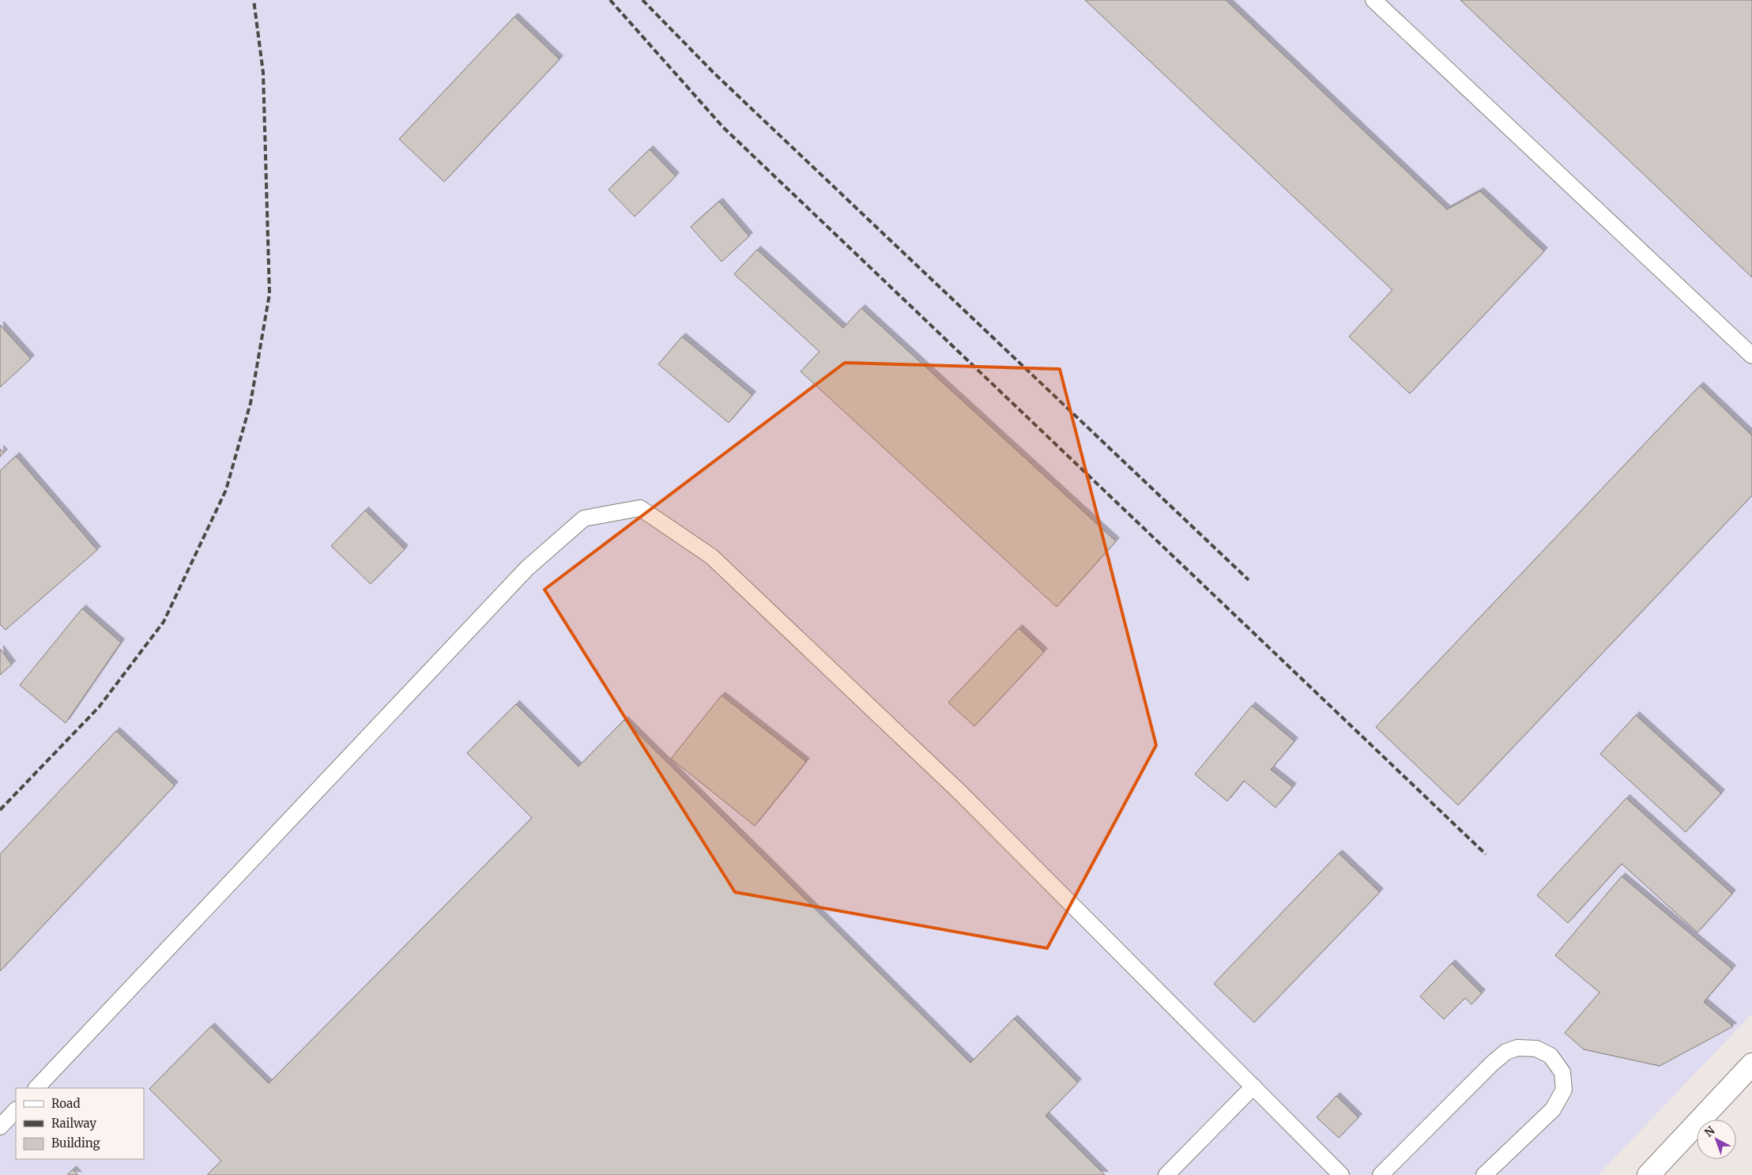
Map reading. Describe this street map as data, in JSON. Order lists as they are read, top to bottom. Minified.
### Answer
{"legend":["Road","Railway","Building"],"north":"top left"}
